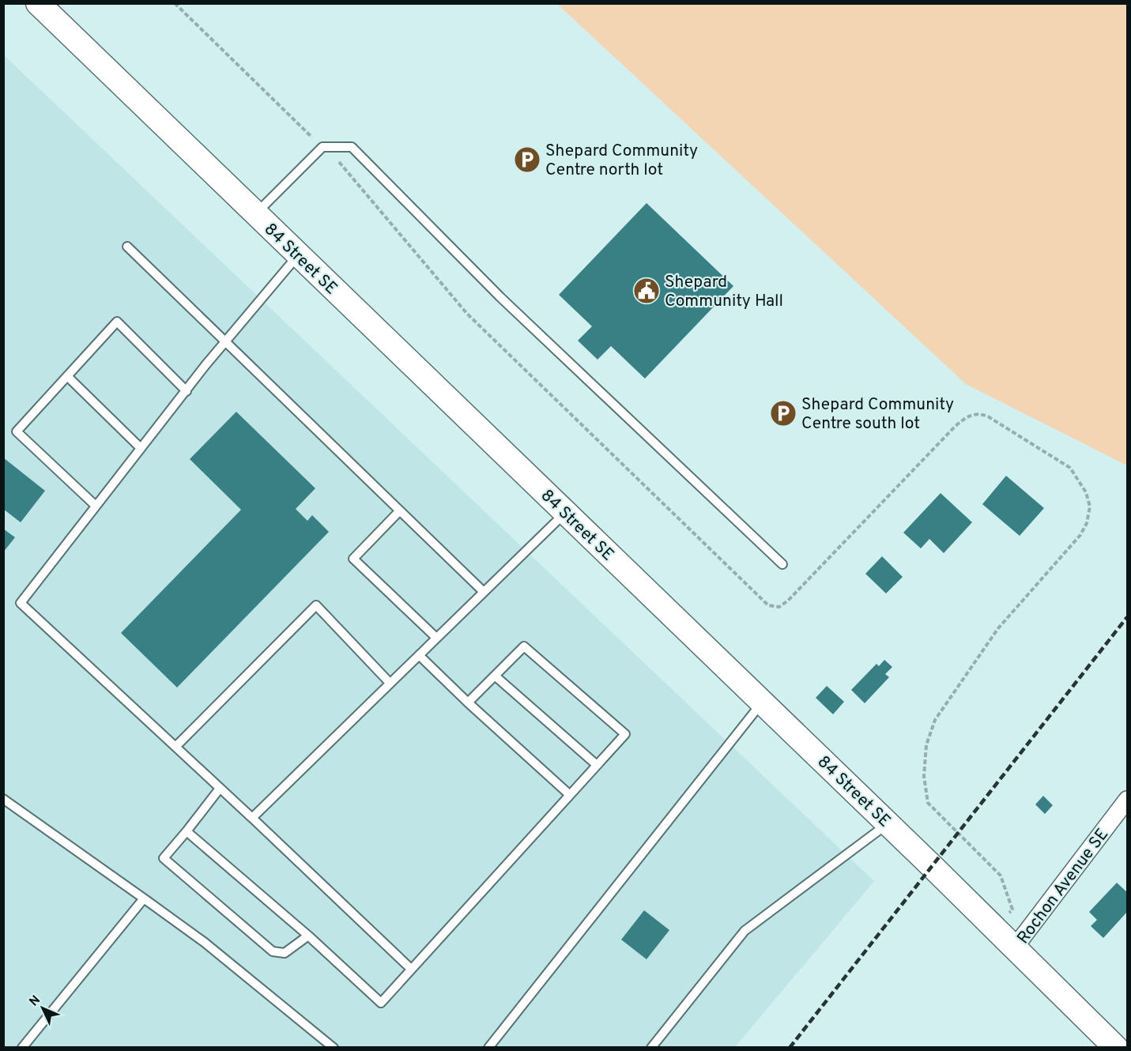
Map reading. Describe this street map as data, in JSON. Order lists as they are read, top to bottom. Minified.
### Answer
{"streets":{"street":["84 Street SE","Rochon Avenue SE"]},"crossings":[["84 Street SE","Rochon Avenue SE"]],"places":{"parking":["Shepard Community Centre north lot","Shepard Community Centre south lot"],"public building":["Shepard Community Hall"]},"north":"top left"}
